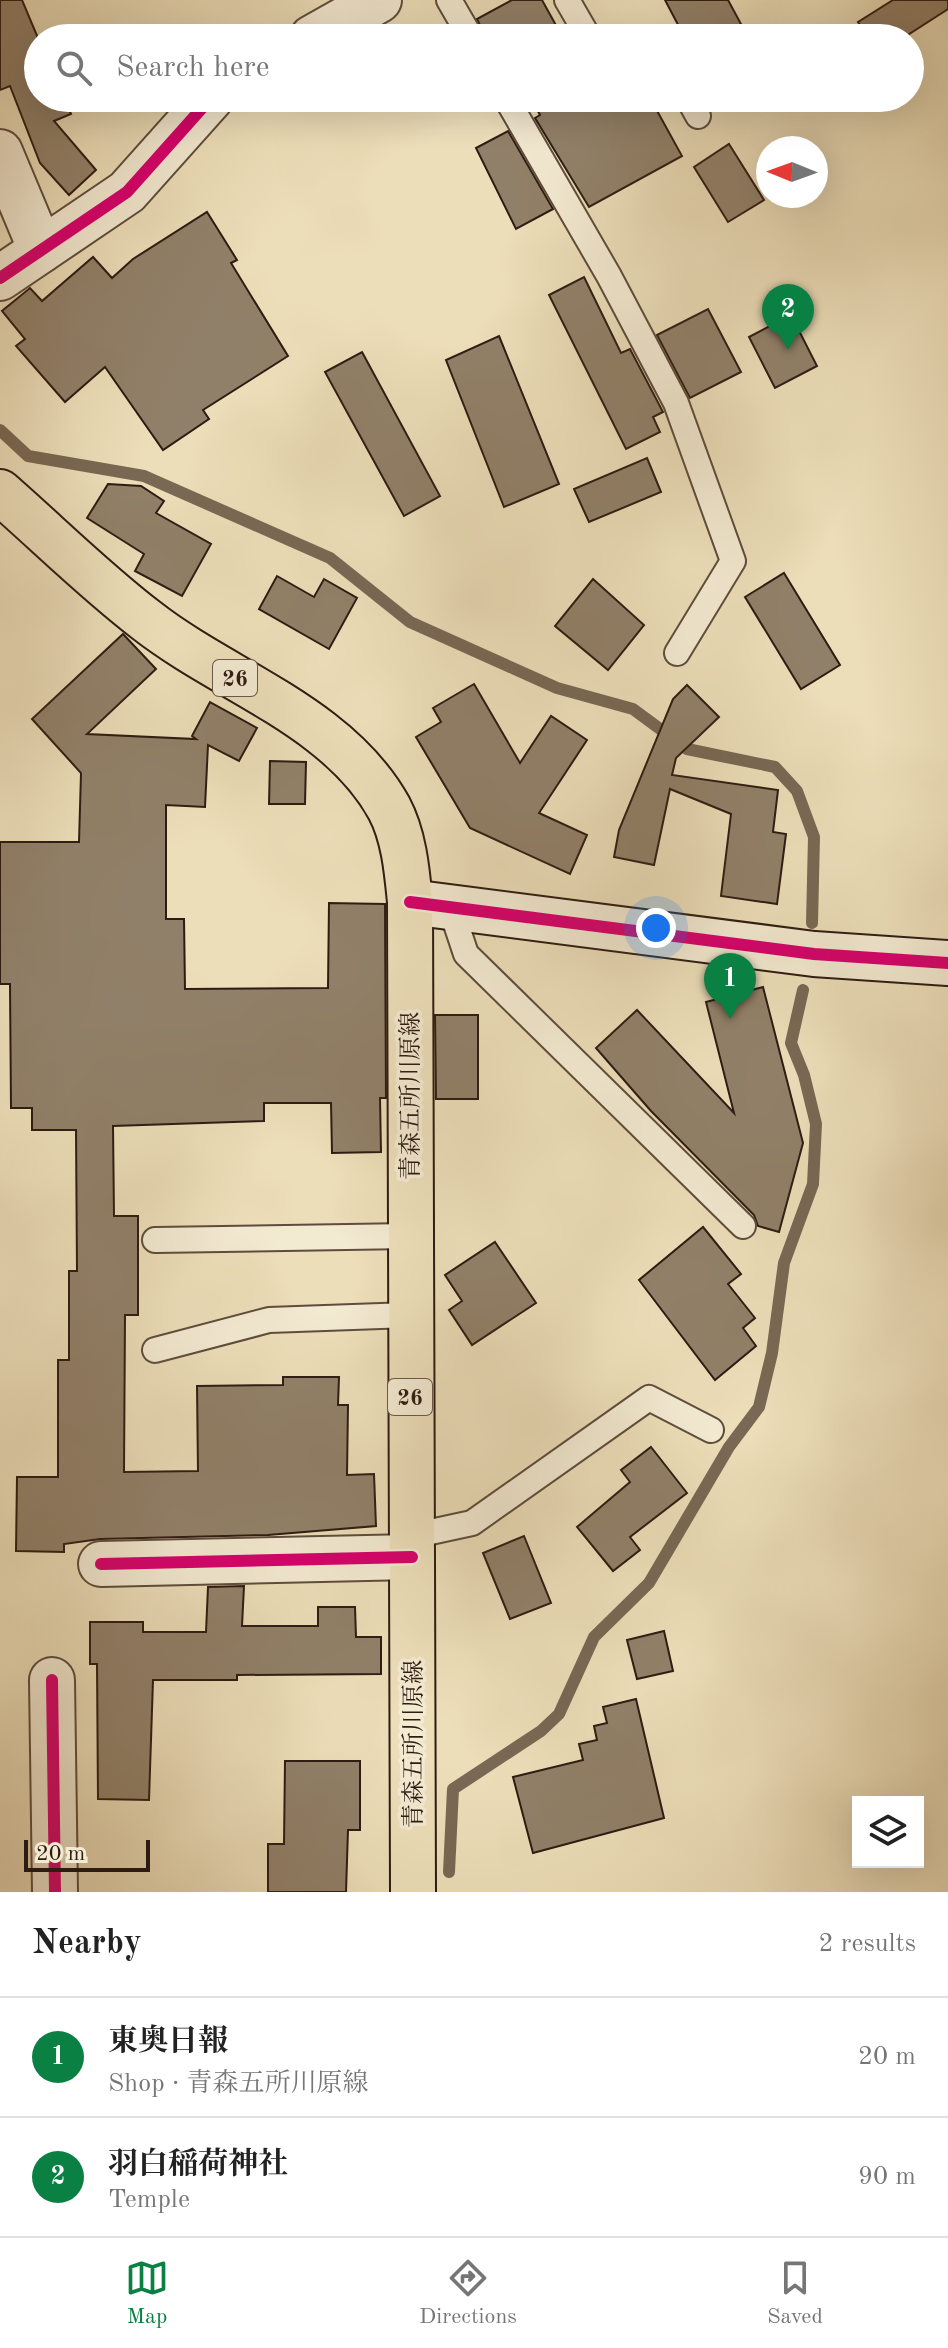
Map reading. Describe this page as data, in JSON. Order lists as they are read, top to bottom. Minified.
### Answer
{"streets":{"main road":["26","青森五所川原線"]},"scale_bar":"20 m","north":"left","page":{"search":"Search here","pins":["2","1"],"scale":"20 m","heading":["Nearby","2 results"],"list":[{"mark":"1","name":"東奥日報","note":"Shop · 青森五所川原線","value":"20 m"},{"mark":"2","name":"羽白稲荷神社","note":"Temple","value":"90 m"}],"nav":["Map","Directions","Saved"]}}
